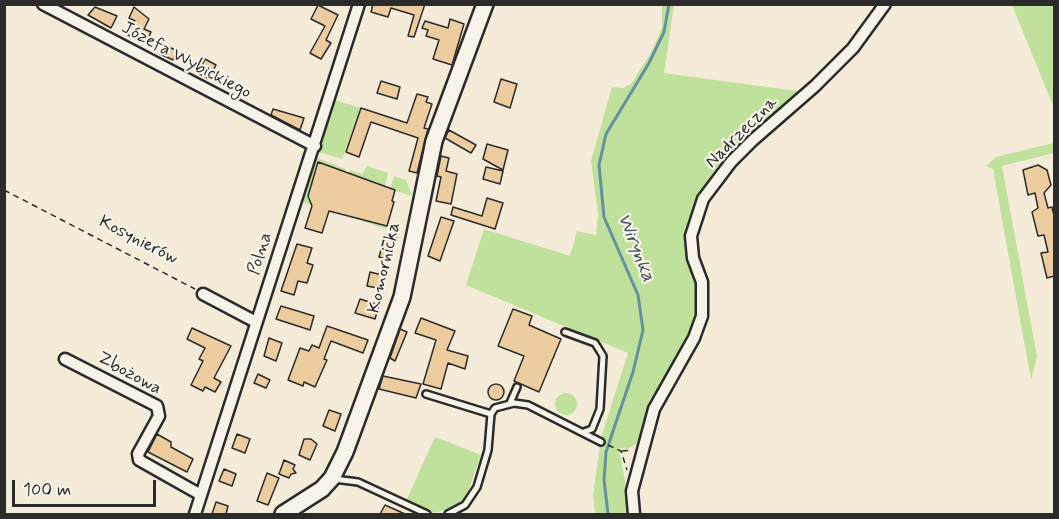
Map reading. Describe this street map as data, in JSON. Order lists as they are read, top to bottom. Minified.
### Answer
{"streets":{"street":["Józefa Wybickiego","Nadrzeczna","Polna","Komornicka","Zbożowa"],"path":["Kosynierów"]},"crossings":[["Józefa Wybickiego","Polna"],["Polna","Zbożowa"]],"water":["Wirynka"],"scale_bar":"100 m"}
